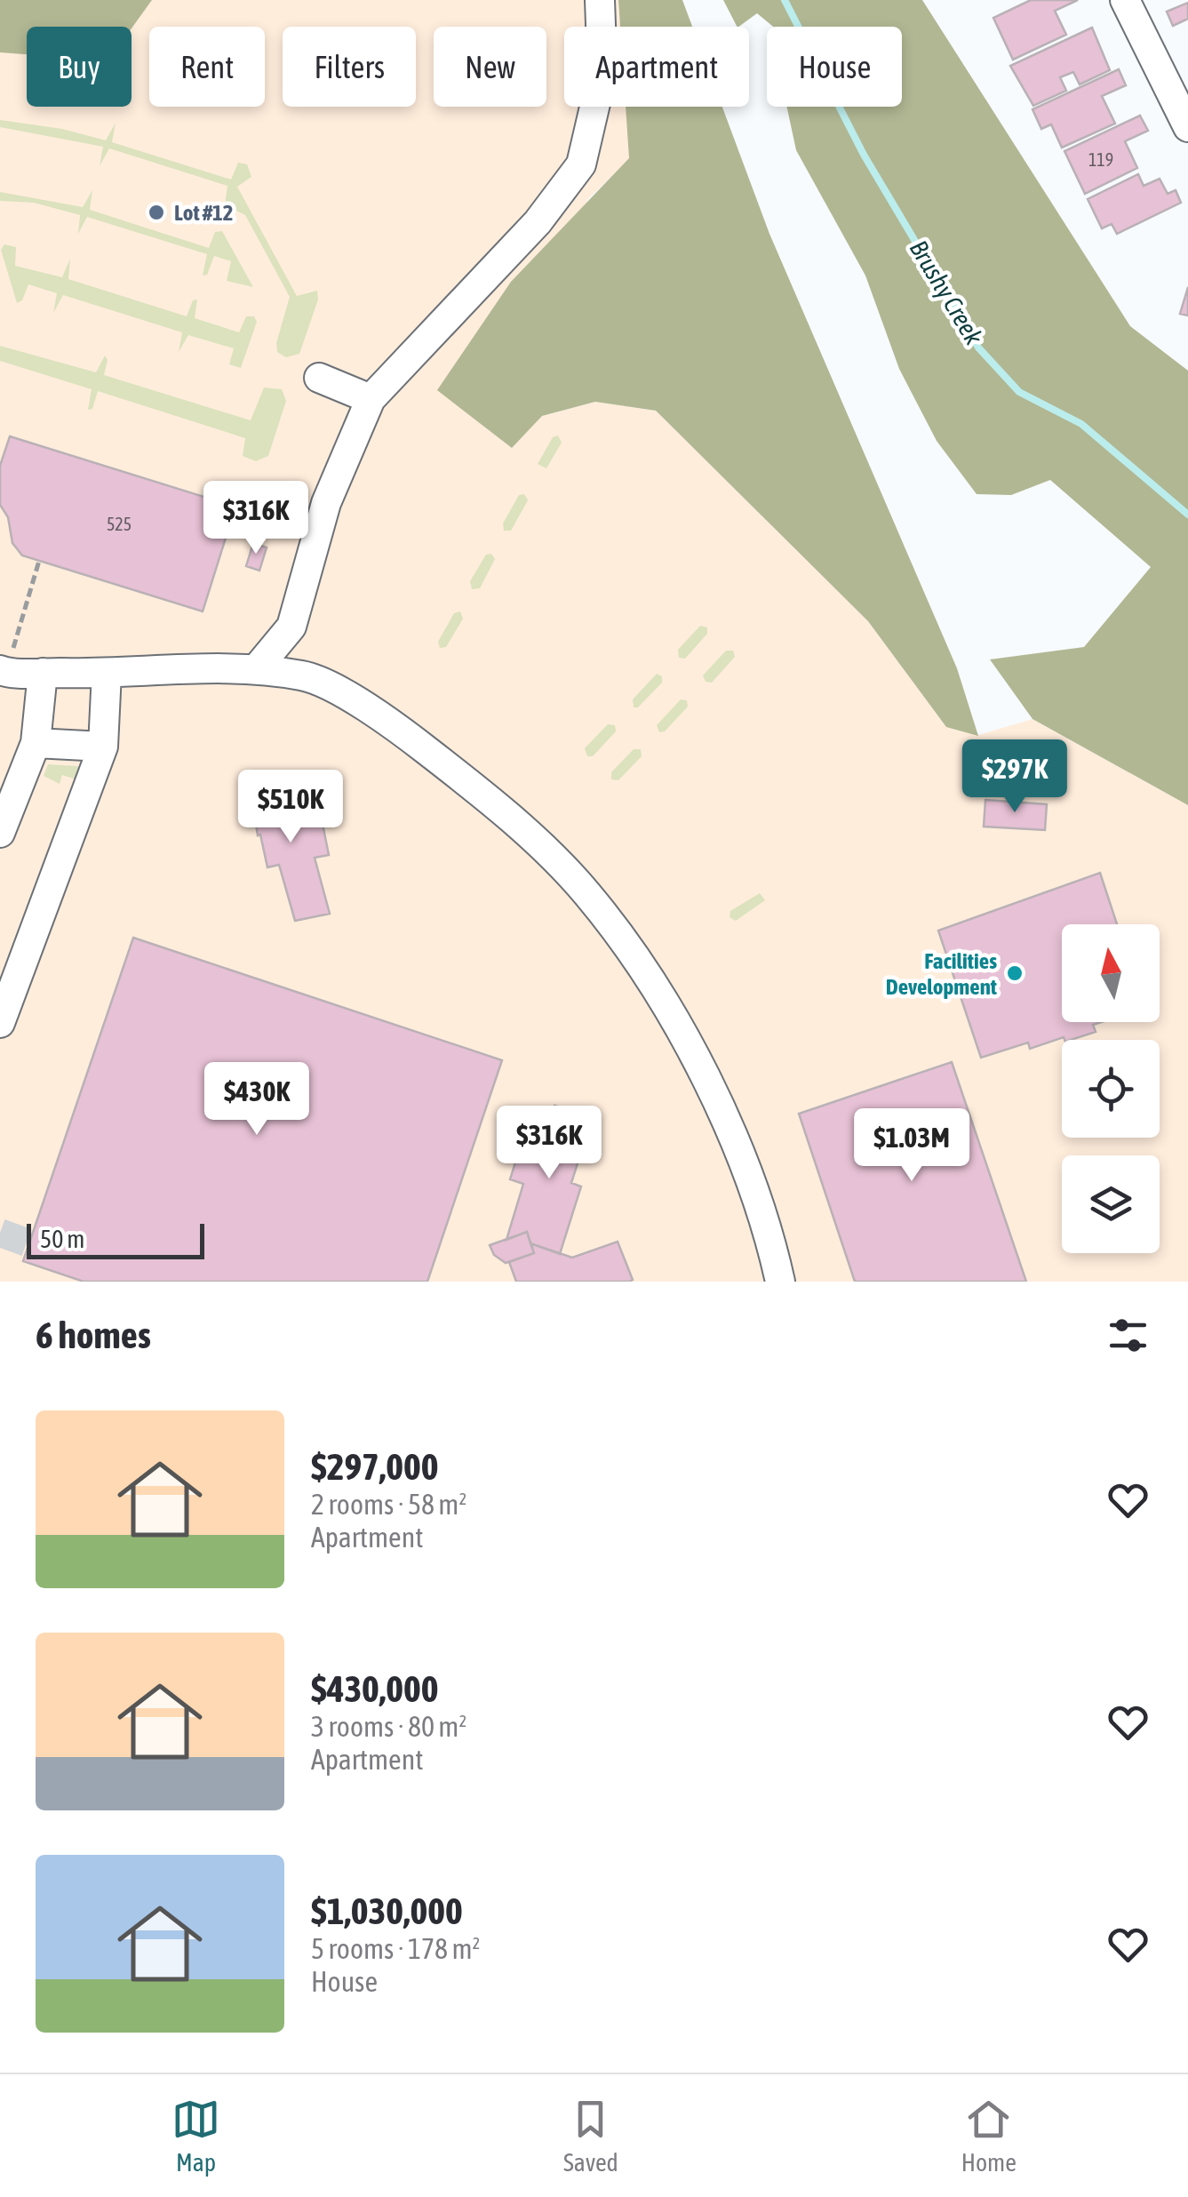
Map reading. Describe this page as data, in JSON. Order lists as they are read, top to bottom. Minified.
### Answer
{"water":["Brushy Creek"],"places":["Lot #12","Facilities Development"],"house_numbers":["119","525"],"scale_bar":"50 m","north":"top","page":{"chip":["Buy","Rent","Filters","New","Apartment","House"],"price":["$316K","$297K","$510K","$430K","$316K","$1.03M"],"scale":"50 m","heading":"6 homes","list":[{"name":"$297,000","note":"2 rooms · 58 m² · Apartment"},{"name":"$430,000","note":"3 rooms · 80 m² · Apartment"},{"name":"$1,030,000","note":"5 rooms · 178 m² · House"}],"tabs":["Map","Saved","Home"]}}
